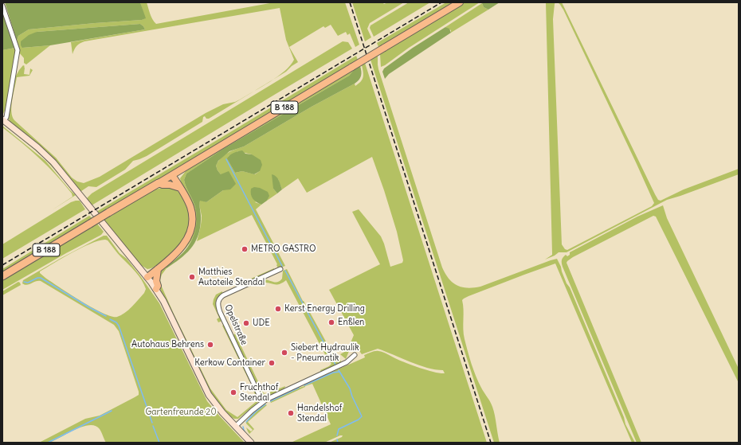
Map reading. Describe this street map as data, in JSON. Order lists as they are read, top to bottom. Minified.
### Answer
{"streets":{"highway":["B 188"],"street":["Opelstraße"]},"parks":["Gartenfreunde 20"],"places":["METRO GASTRO","Matthies Autoteile Stendal","Kerst Energy Drilling","Enßlen","UDE","Autohaus Behrens","Siebert Hydraulik - Pneumatik","Kerkow Container","Fruchthof Stendal","Handelshof Stendal"]}
